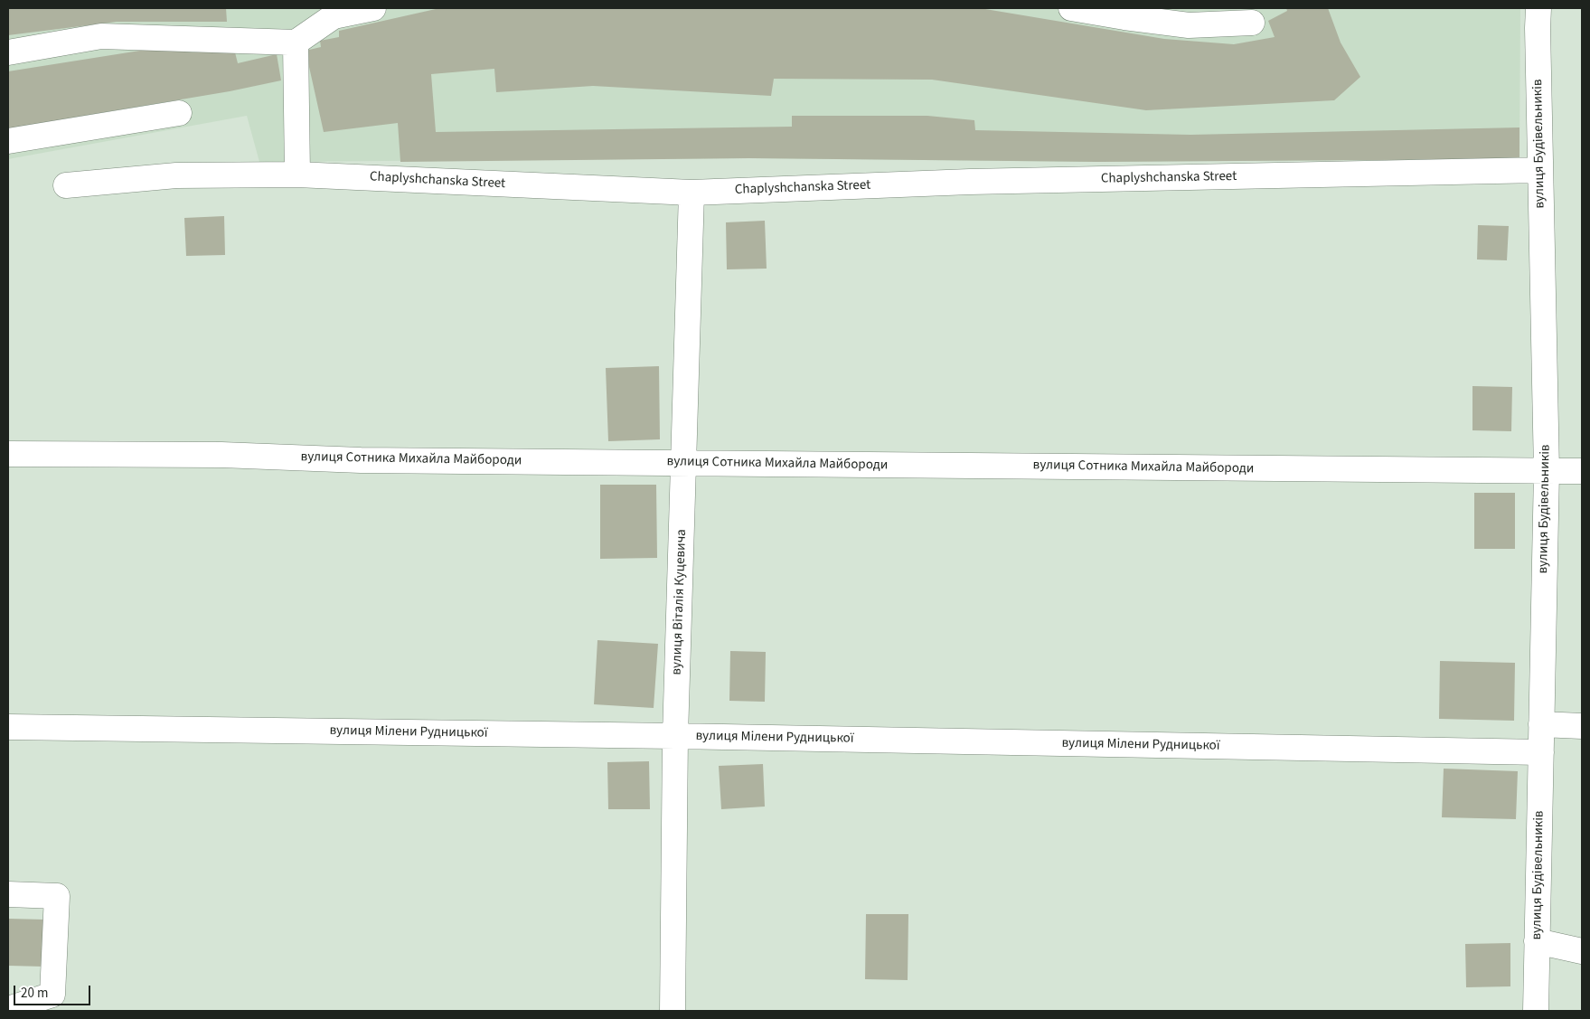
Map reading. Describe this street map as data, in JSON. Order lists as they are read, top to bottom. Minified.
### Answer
{"streets":{"street":["вулиця Будівельників","Chaplyshchanska Street","вулиця Сотника Михайла Майбороди","вулиця Віталія Куцевича","вулиця Мілени Рудницької"]},"crossings":[["вулиця Будівельників","Chaplyshchanska Street"],["вулиця Будівельників","вулиця Сотника Михайла Майбороди"],["вулиця Будівельників","вулиця Мілени Рудницької"],["Chaplyshchanska Street","вулиця Віталія Куцевича"],["вулиця Сотника Михайла Майбороди","вулиця Віталія Куцевича"],["вулиця Віталія Куцевича","вулиця Мілени Рудницької"]],"scale_bar":"20 m"}
